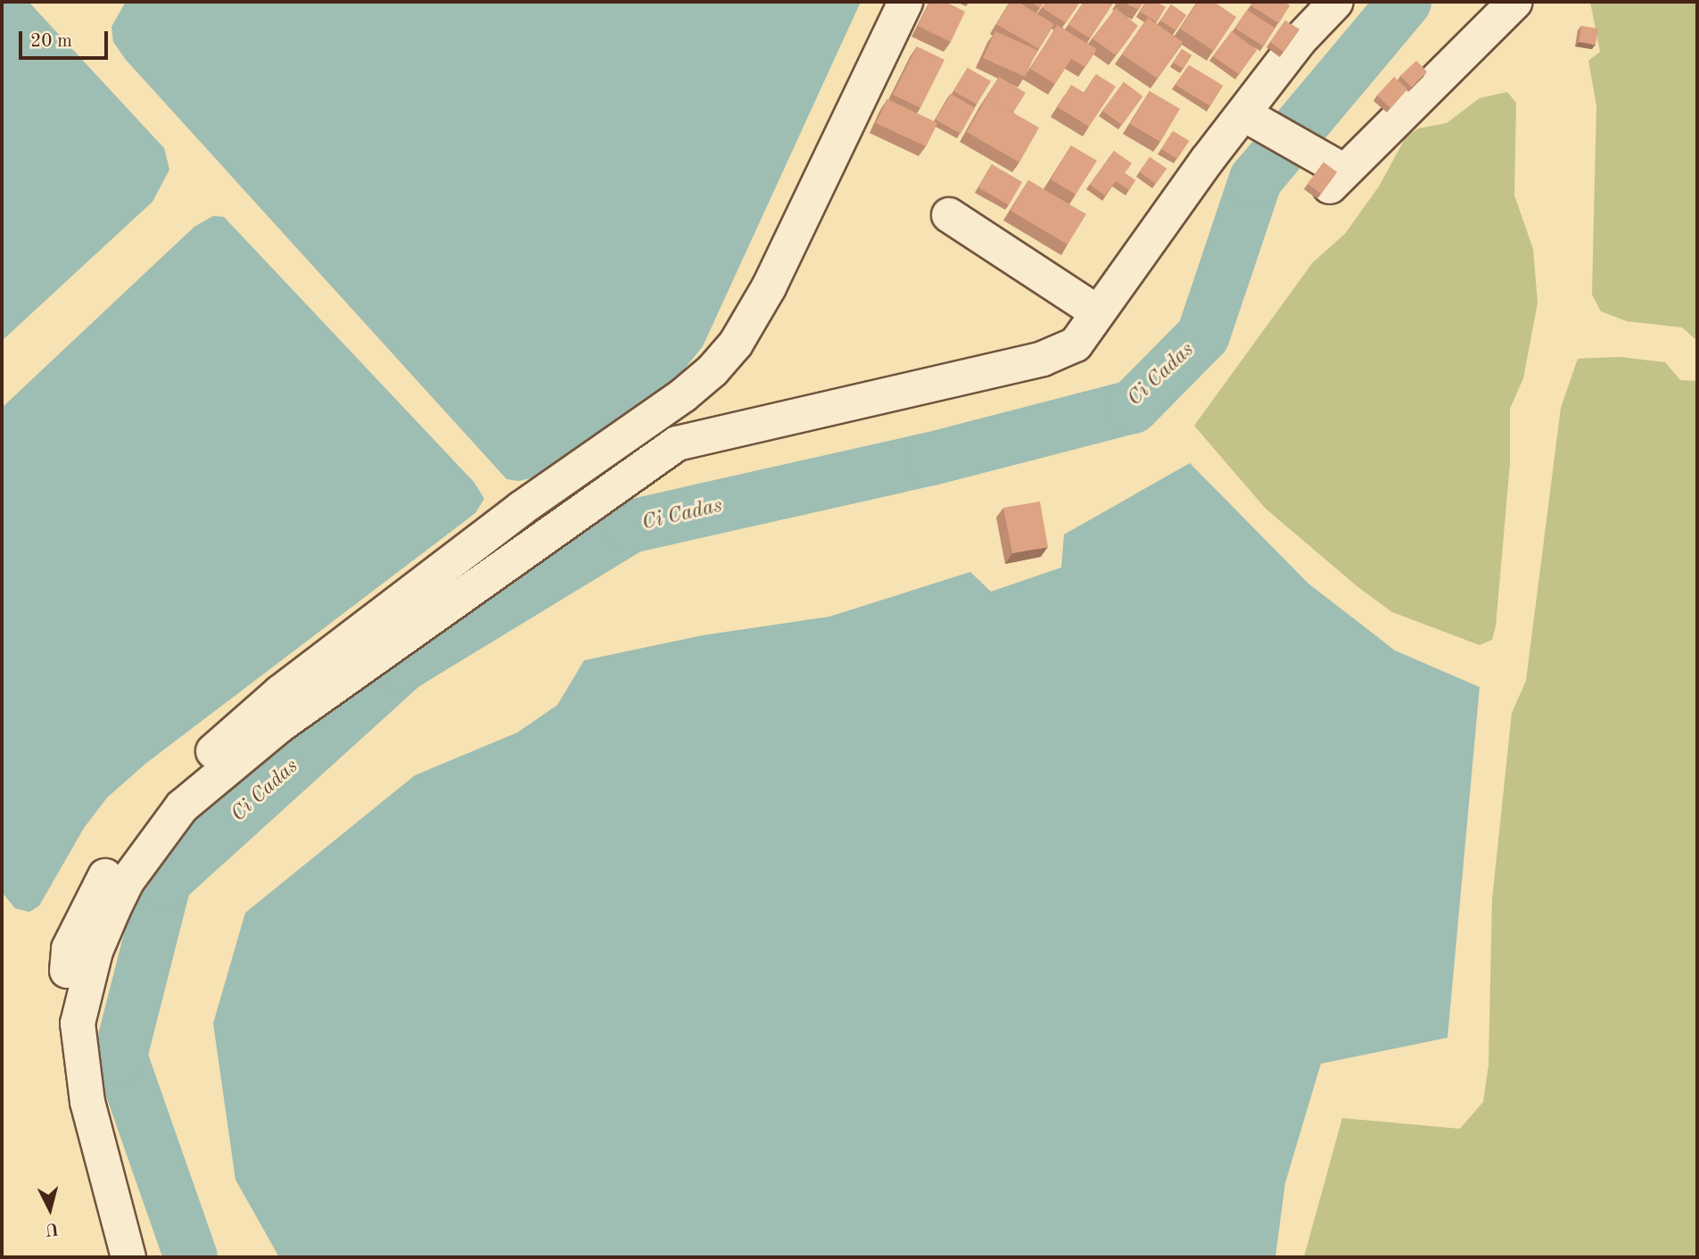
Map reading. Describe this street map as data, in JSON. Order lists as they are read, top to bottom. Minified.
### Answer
{"water":["Ci Cadas"],"scale_bar":"20 m","north":"bottom"}
